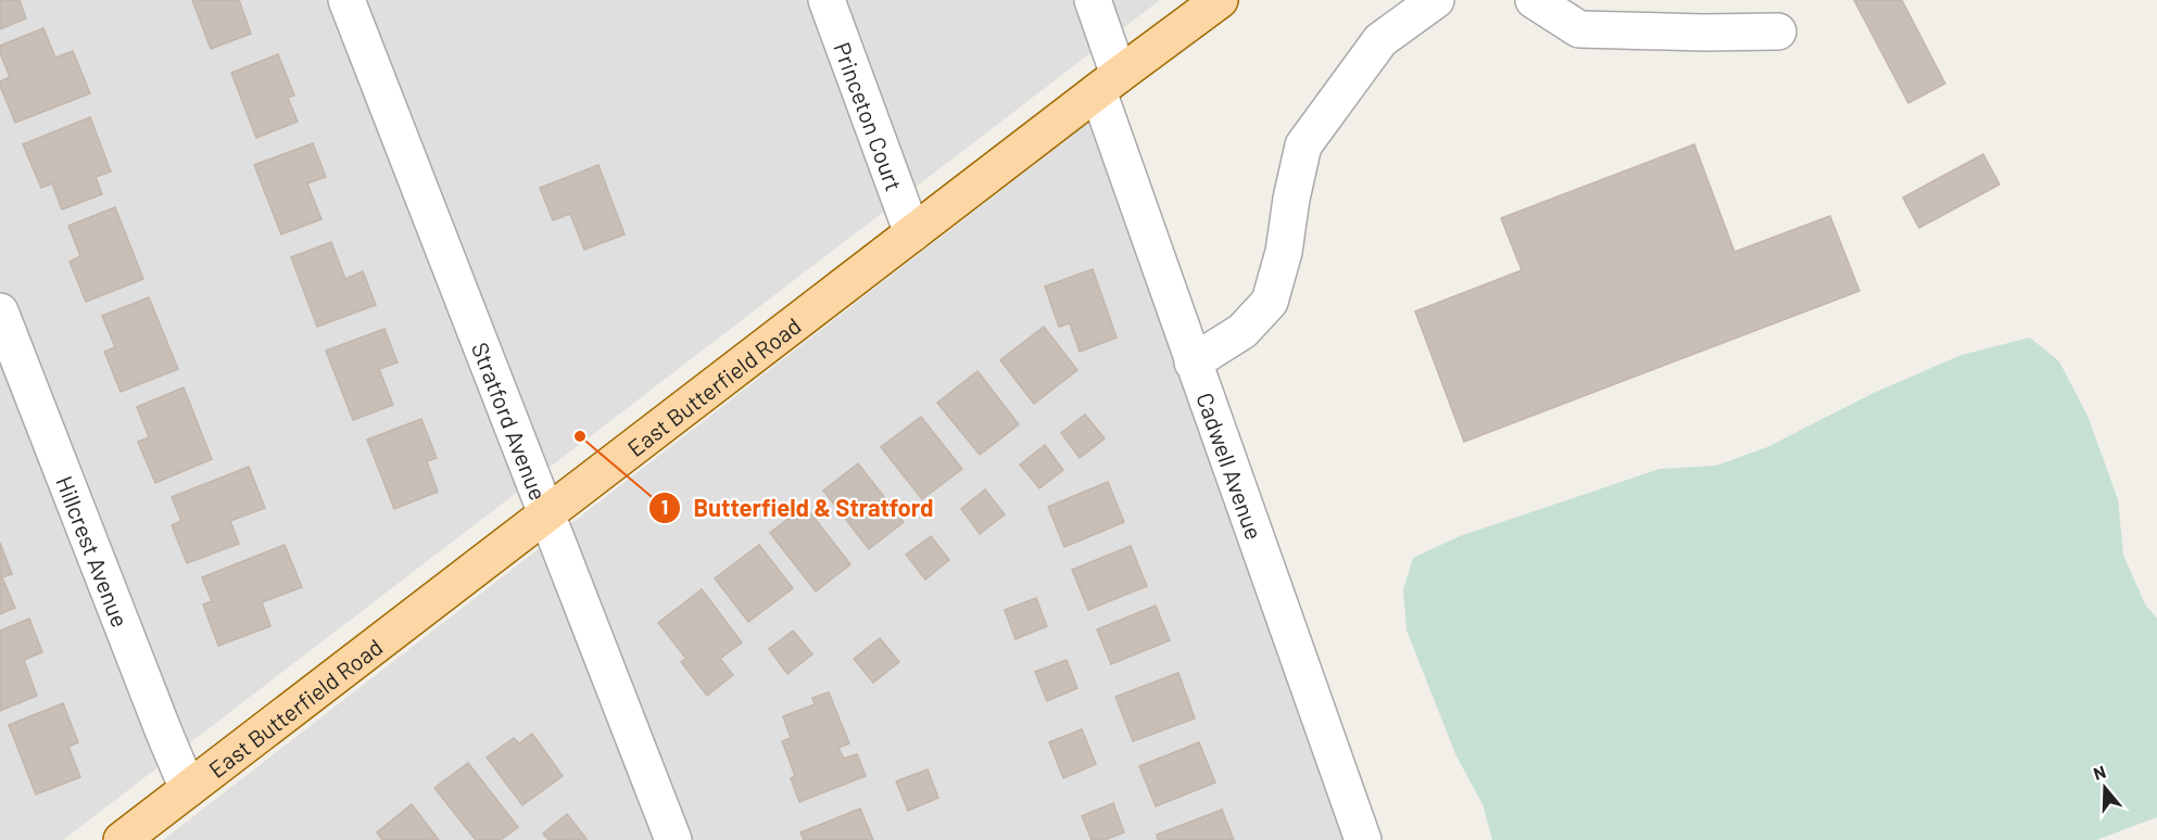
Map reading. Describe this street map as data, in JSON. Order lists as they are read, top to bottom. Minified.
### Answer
{"streets":{"main road":["East Butterfield Road"],"street":["Princeton Court","Stratford Avenue","Cadwell Avenue","Hillcrest Avenue"]},"crossings":[["Princeton Court","East Butterfield Road"],["East Butterfield Road","Stratford Avenue"],["East Butterfield Road","Cadwell Avenue"],["East Butterfield Road","Hillcrest Avenue"]],"places":["Butterfield & Stratford"],"north":"top"}
